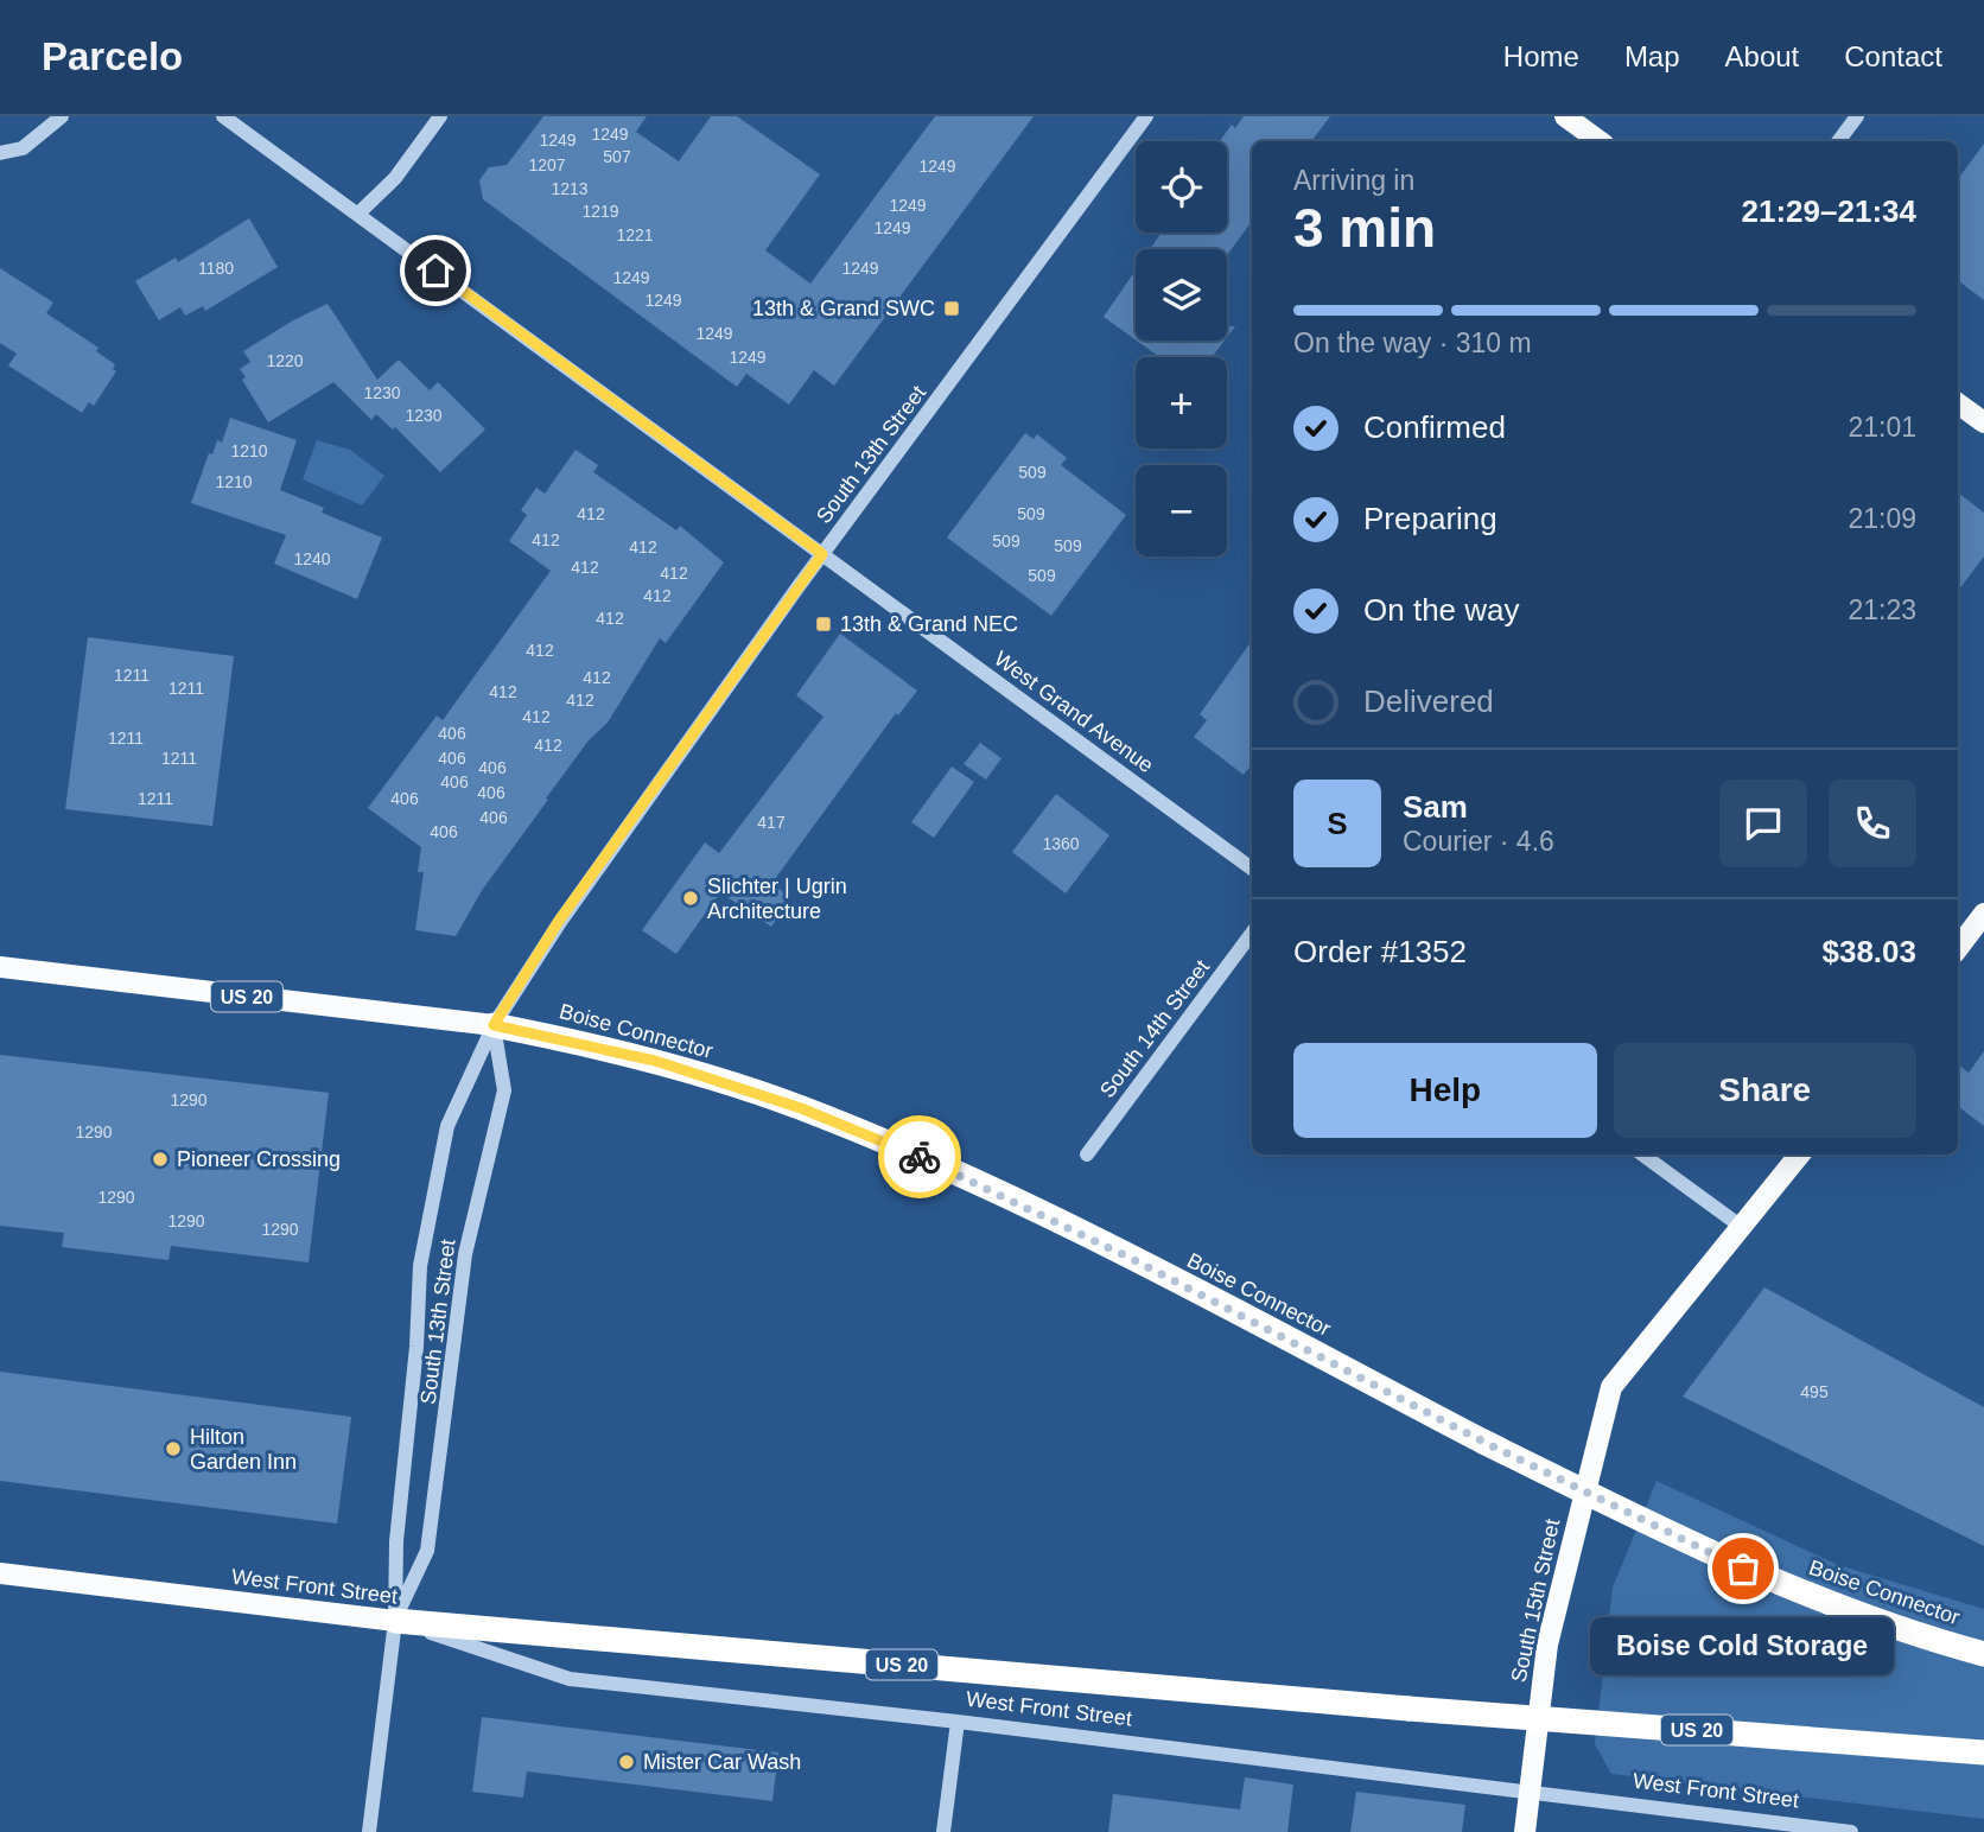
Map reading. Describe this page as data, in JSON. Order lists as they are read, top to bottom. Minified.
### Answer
{"streets":{"highway":["US 20","Boise Connector"],"main road":["West Front Street","South 15th Street"],"street":["South 13th Street","West Grand Avenue","South 14th Street"]},"crossings":[["South 13th Street","West Grand Avenue"],["South 13th Street","US 20"],["South 13th Street","Boise Connector"],["South 13th Street","West Front Street"],["US 20","Boise Connector"],["US 20","West Front Street"],["West Front Street","South 15th Street"]],"places":{"transit":["13th & Grand SWC","13th & Grand NEC"],"other":["Slichter | Ugrin Architecture","Pioneer Crossing","Hilton Garden Inn","Boise Cold Storage","Mister Car Wash"]},"house_numbers":["1249","1249","507","1207","1249","1213","1249","1219","1249","1221","1180","1249","1249","1249","1249","1249","1220","1230","1230","1210","509","1210","412","509","412","509","509","412","1240","412","412","509","412","412","412","1211","412","1211","412","412","412","406","1211","412","1211","406","406","406","406","1211","406","406","417","406","1360","1290","1290","1290","1290","1290","495"],"page":{"header":"Parcelo","nav":["Home","Map","About","Contact"],"map_buttons":["+","−"],"heading":["3 min","Arriving in","21:29–21:34"],"panel":["Sam","Courier · 4.6","Order #1352","$38.03"],"bar":"On the way · 310 m","list":[["Confirmed","21:01"],["Preparing","21:09"],["On the way","21:23"],"Delivered"],"round":"S","buttons":["Help","Share"],"bubble":"Boise Cold Storage"}}
